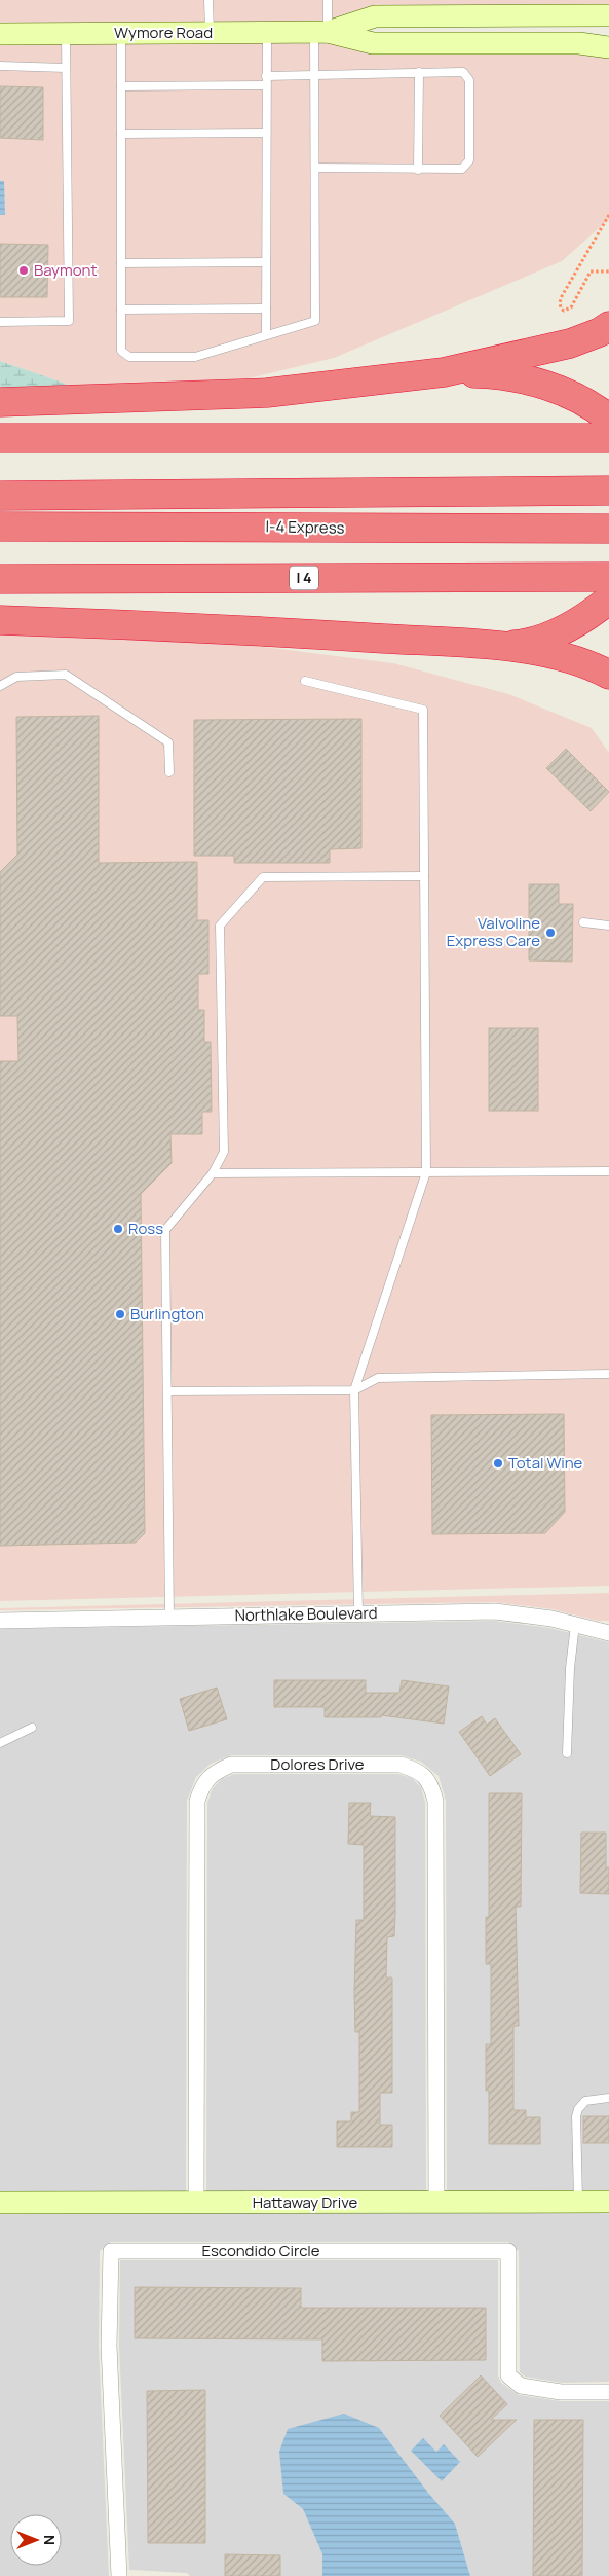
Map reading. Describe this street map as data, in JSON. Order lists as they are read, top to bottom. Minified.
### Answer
{"streets":{"highway":["I-4 Express","I 4"],"main road":["Wymore Road","Hattaway Drive"],"street":["Northlake Boulevard","Dolores Drive","Escondido Circle"]},"crossings":[["Dolores Drive","Hattaway Drive"]],"places":["Baymont","Valvoline Express Care","Ross","Burlington","Total Wine"],"north":"right"}
